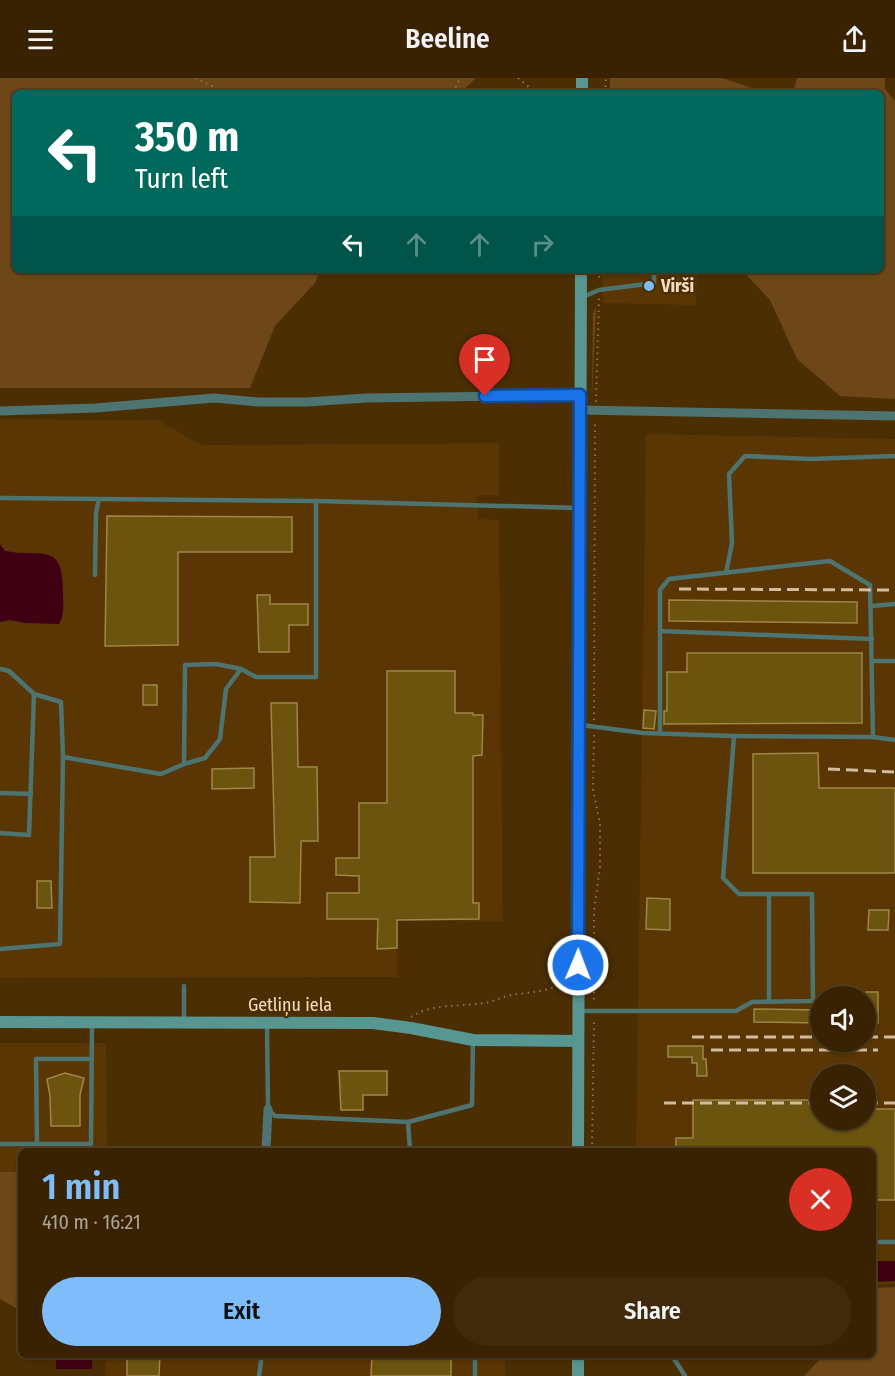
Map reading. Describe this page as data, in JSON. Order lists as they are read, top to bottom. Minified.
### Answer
{"streets":{"main road":["Getliņu iela"]},"places":["Virši"],"page":{"header":"Beeline","turn":["350 m","Turn left"],"heading":["1 min","410 m · 16:21"],"buttons":["Exit","Share"]}}
